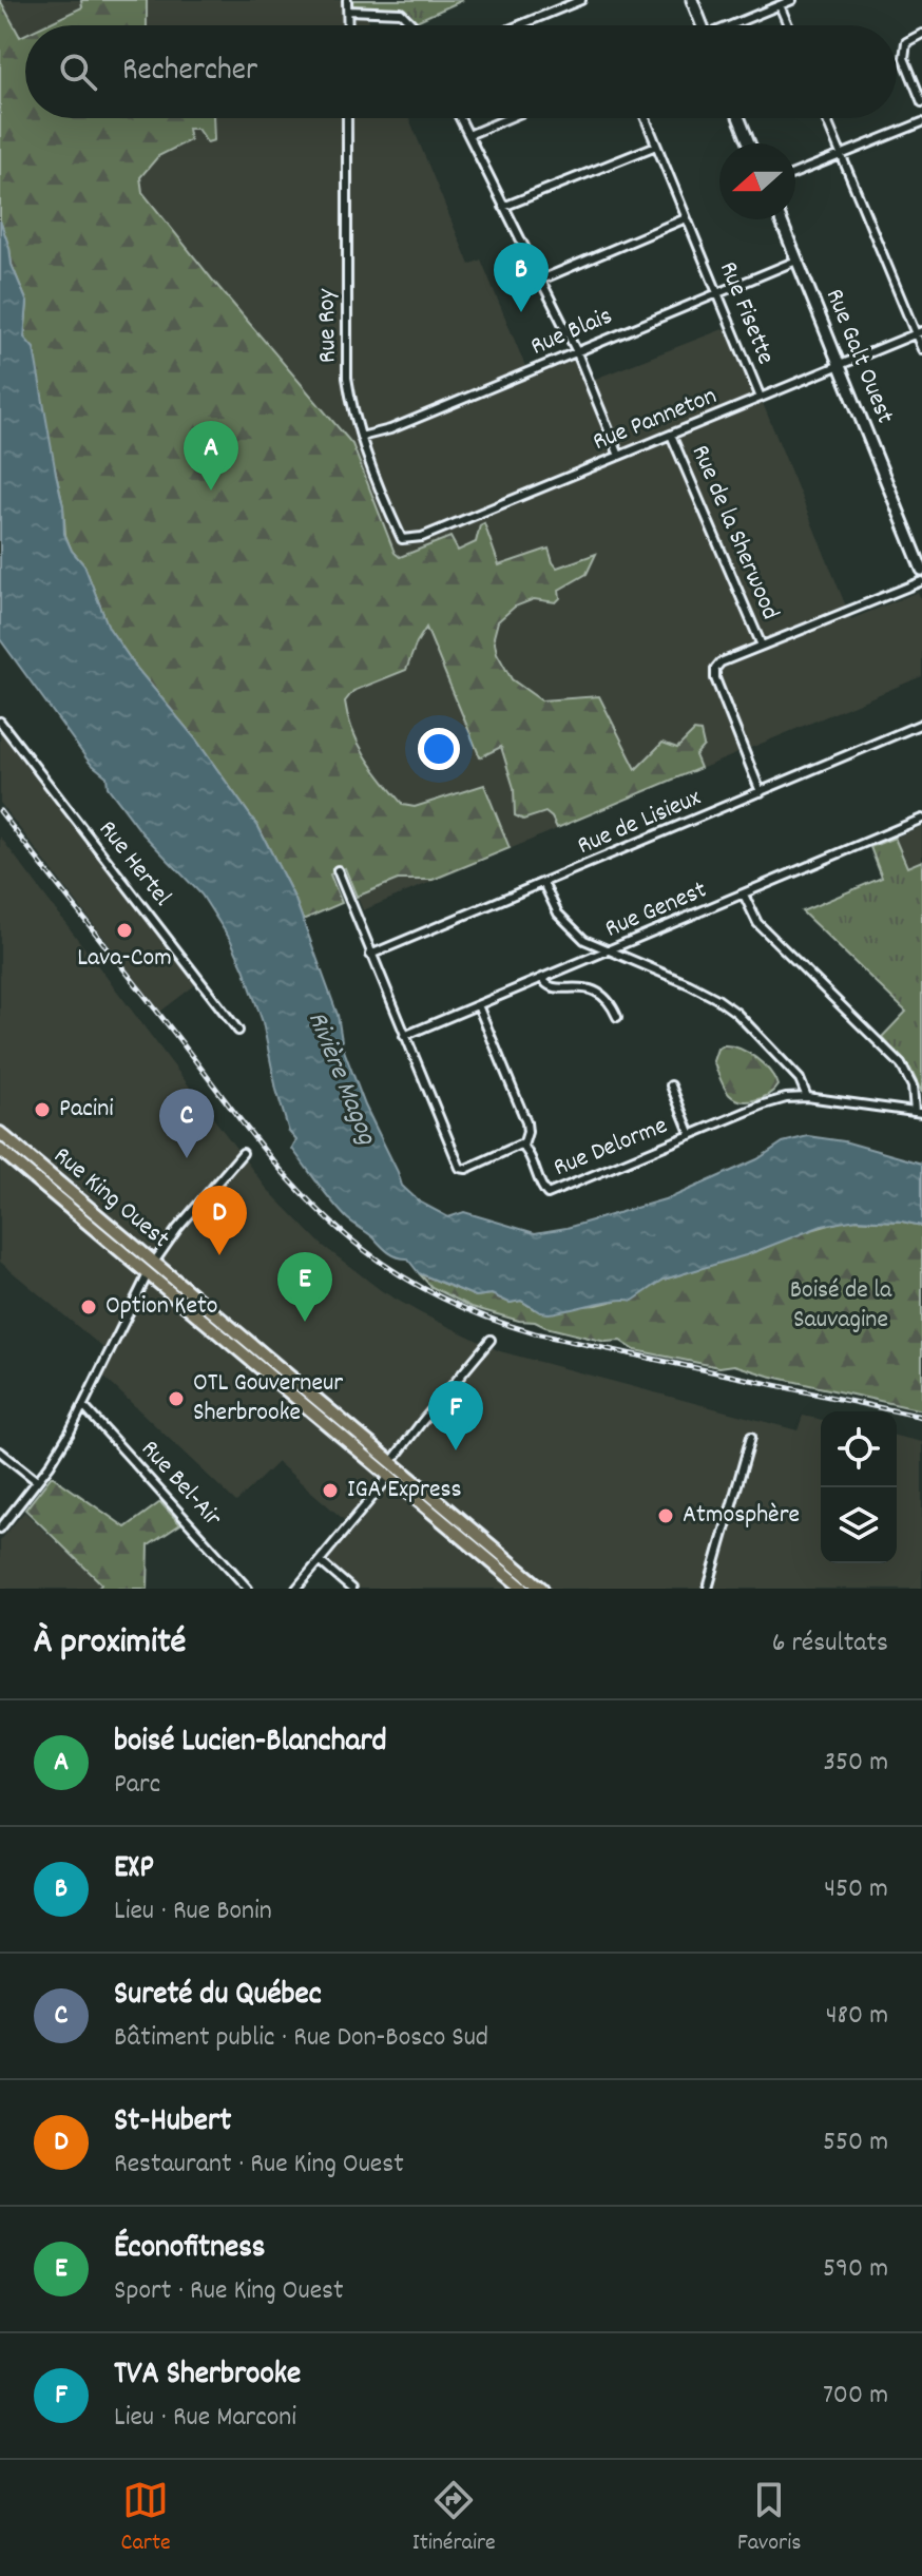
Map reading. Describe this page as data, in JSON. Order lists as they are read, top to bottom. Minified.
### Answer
{"streets":{"main road":["Rue King Ouest"],"street":["Rue Fisette","Rue Roy","Rue Blais","Rue Galt Ouest","Rue Panneton","Rue de la Sherwood","Rue de Lisieux","Rue Hertel","Rue Genest","Rue Delorme","Rue Bel-Air"]},"crossings":[["Rue Fisette","Rue Blais"],["Rue Fisette","Rue Panneton"],["Rue Roy","Rue Blais"],["Rue Roy","Rue Panneton"],["Rue Blais","Rue Galt Ouest"],["Rue Galt Ouest","Rue Panneton"],["Rue Panneton","Rue de la Sherwood"],["Rue de Lisieux","Rue Delorme"],["Rue Genest","Rue Delorme"]],"water":["Rivière Magog"],"parks":["Boisé de la Sauvagine"],"places":["Lava-Com","Pacini","Option Keto","OTL Gouverneur Sherbrooke","IGA Express","Atmosphère"],"north":"left","page":{"search":"Rechercher","pins":["B","A","C","D","E","F"],"heading":["À proximité","6 résultats"],"list":[{"mark":"A","name":"boisé Lucien-Blanchard","note":"Parc","value":"350 m"},{"mark":"B","name":"EXP","note":"Lieu · Rue Bonin","value":"450 m"},{"mark":"C","name":"Sureté du Québec","note":"Bâtiment public · Rue Don-Bosco Sud","value":"480 m"},{"mark":"D","name":"St-Hubert","note":"Restaurant · Rue King Ouest","value":"550 m"},{"mark":"E","name":"Éconofitness","note":"Sport · Rue King Ouest","value":"590 m"},{"mark":"F","name":"TVA Sherbrooke","note":"Lieu · Rue Marconi","value":"700 m"}],"nav":["Carte","Itinéraire","Favoris"]}}
